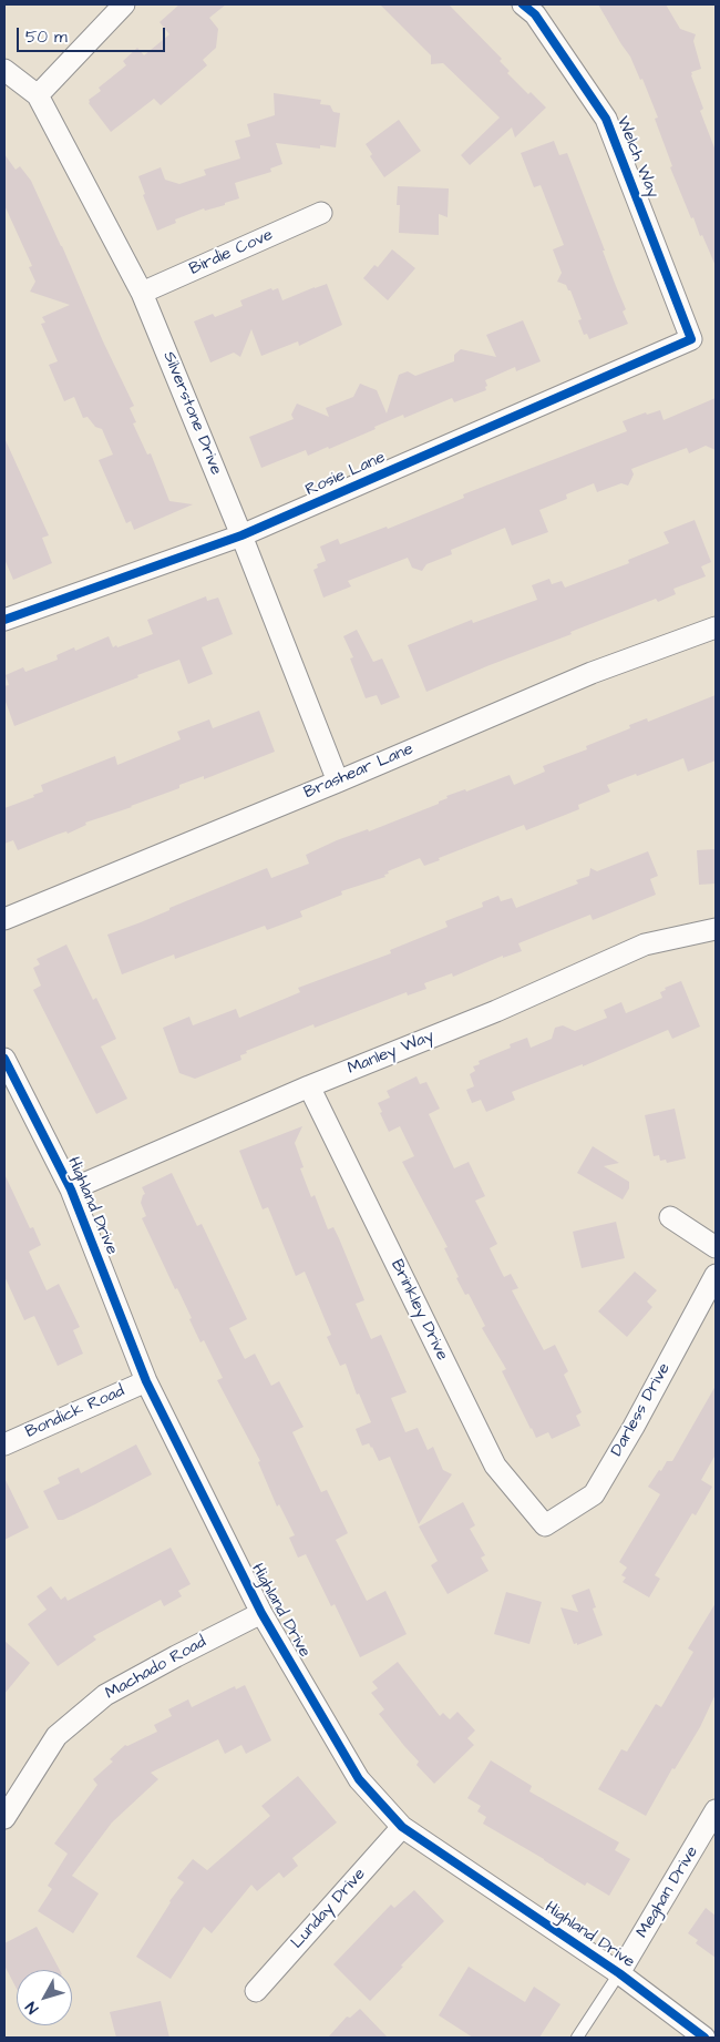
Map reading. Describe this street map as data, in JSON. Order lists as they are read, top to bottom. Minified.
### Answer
{"streets":{"street":["Welch Way","Birdie Cove","Silverstone Drive","Rosie Lane","Brashear Lane","Manley Way","Highland Drive","Brinkley Drive","Darless Drive","Bondick Road","Machado Road","Meghan Drive","Lunday Drive"]},"crossings":[["Welch Way","Rosie Lane"],["Birdie Cove","Silverstone Drive"],["Silverstone Drive","Rosie Lane"],["Silverstone Drive","Brashear Lane"],["Manley Way","Highland Drive"],["Manley Way","Brinkley Drive"],["Highland Drive","Bondick Road"],["Highland Drive","Machado Road"],["Highland Drive","Meghan Drive"],["Highland Drive","Lunday Drive"],["Brinkley Drive","Darless Drive"]],"scale_bar":"50 m","north":"bottom left"}
